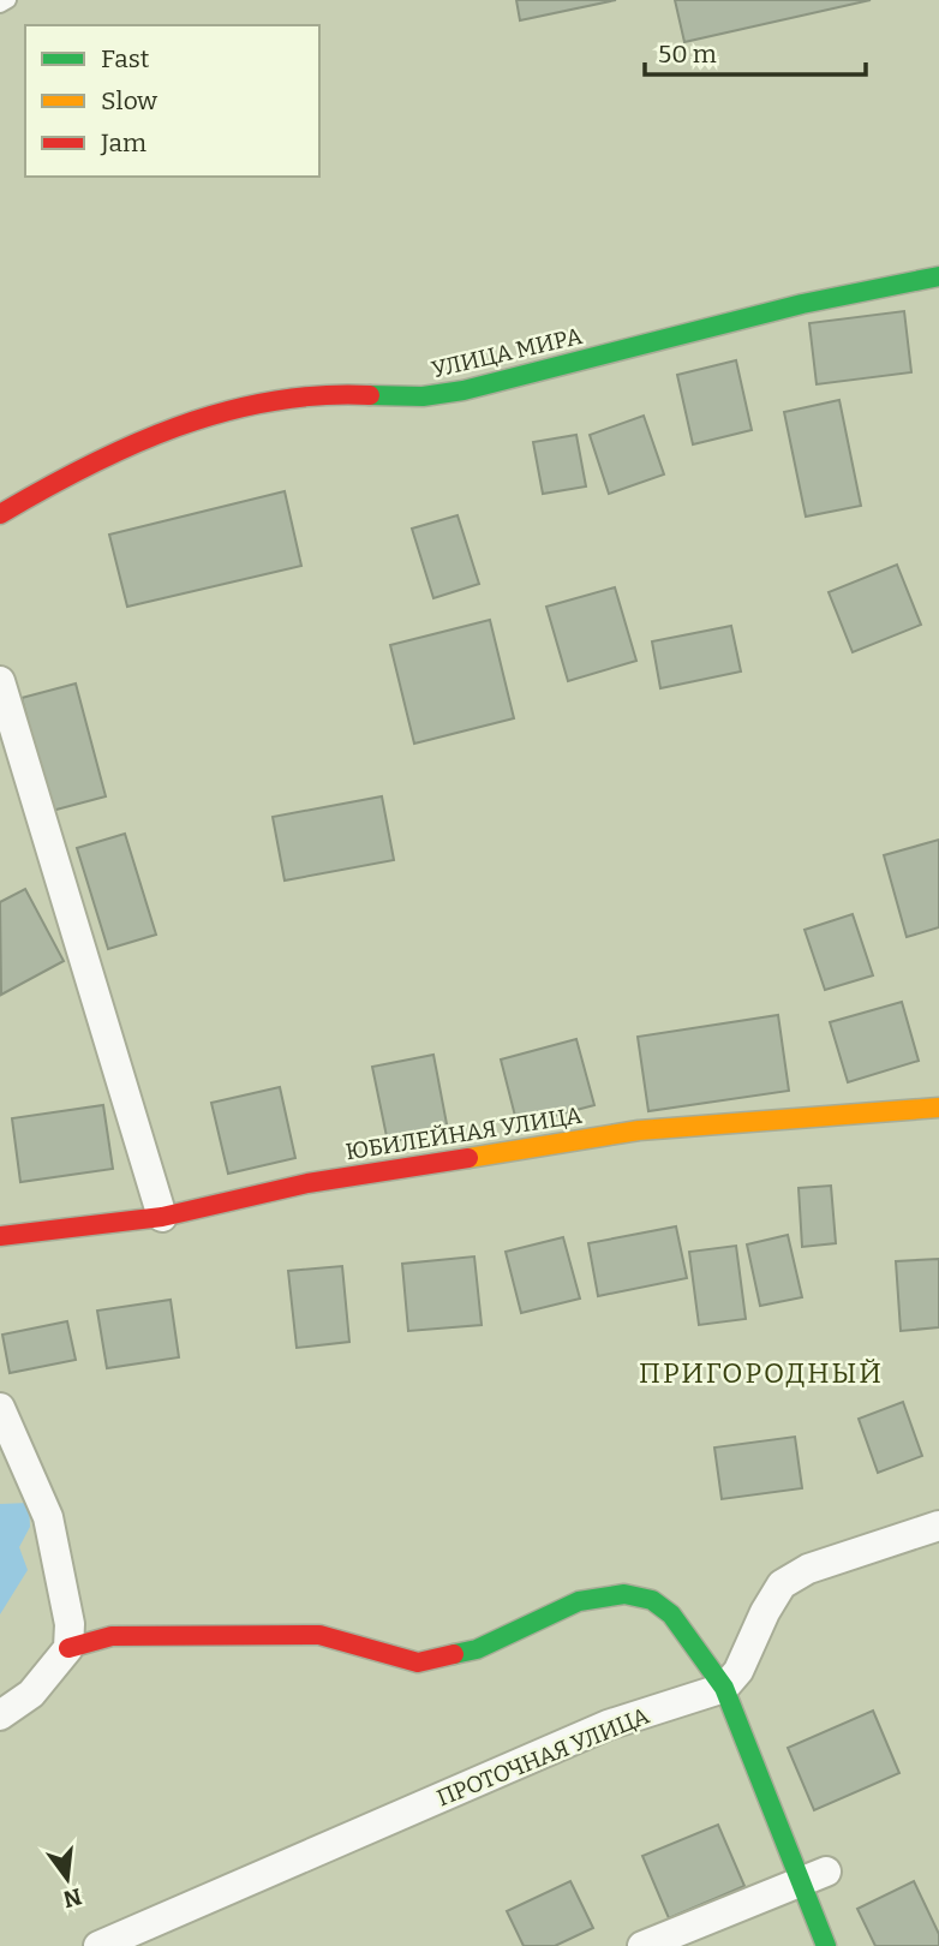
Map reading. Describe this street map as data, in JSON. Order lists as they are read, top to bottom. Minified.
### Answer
{"streets":{"street":["УЛИЦА МИРА","ЮБИЛЕЙНАЯ УЛИЦА","ПРОТОЧНАЯ УЛИЦА"]},"districts":["ПРИГОРОДНЫЙ"],"legend":["Fast","Slow","Jam"],"scale_bar":"50 m","north":"bottom"}
